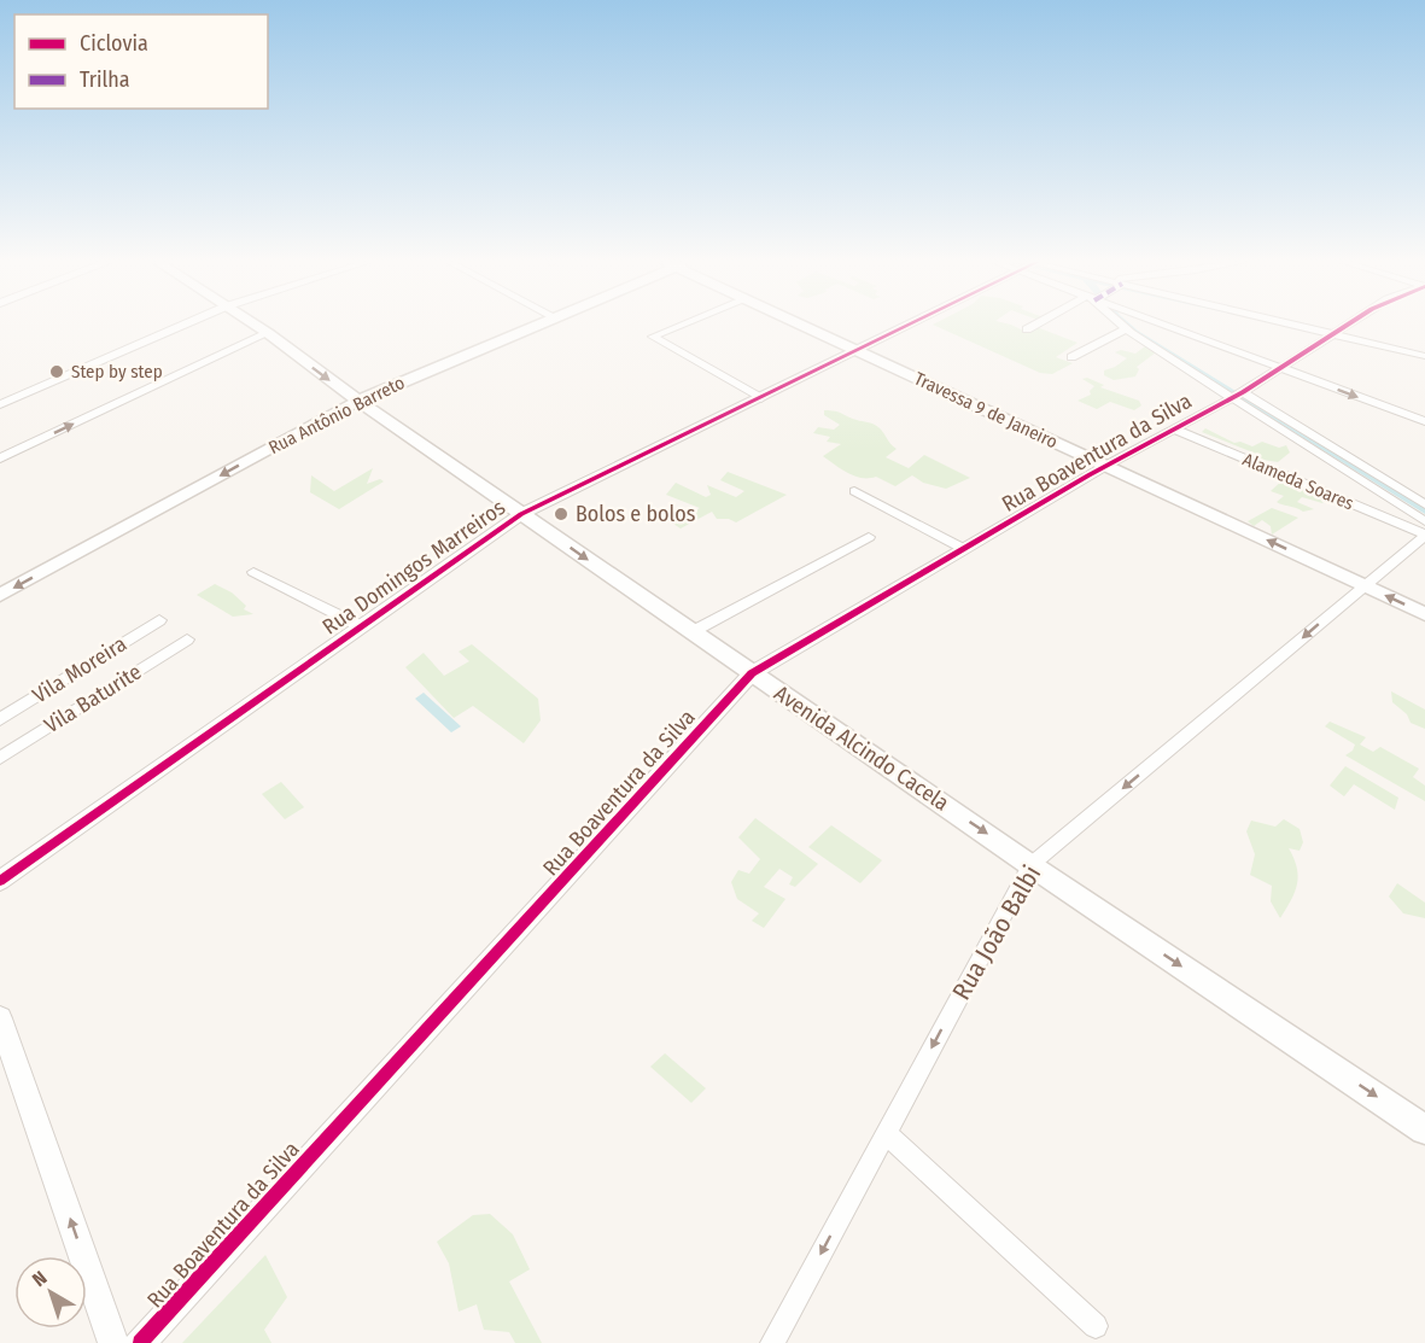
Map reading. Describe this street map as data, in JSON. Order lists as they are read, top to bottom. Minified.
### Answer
{"streets":{"main road":["Travessa 9 de Janeiro","Rua Antônio Barreto","Avenida Alcindo Cacela"],"street":["Rua Boaventura da Silva","Alameda Soares","Rua Domingos Marreiros","Vila Moreira","Vila Baturite","Rua João Balbi"]},"crossings":[["Travessa 9 de Janeiro","Rua Boaventura da Silva"],["Travessa 9 de Janeiro","Rua Domingos Marreiros"],["Travessa 9 de Janeiro","Rua João Balbi"],["Rua Antônio Barreto","Avenida Alcindo Cacela"],["Rua Boaventura da Silva","Alameda Soares"],["Rua Boaventura da Silva","Avenida Alcindo Cacela"],["Alameda Soares","Rua João Balbi"],["Rua Domingos Marreiros","Avenida Alcindo Cacela"],["Avenida Alcindo Cacela","Rua João Balbi"]],"one_way":["Travessa 9 de Janeiro","Rua Antônio Barreto","Avenida Alcindo Cacela","Rua João Balbi"],"places":["Step by step","Bolos e bolos"],"legend":["Ciclovia","Trilha"],"north":"top left"}
